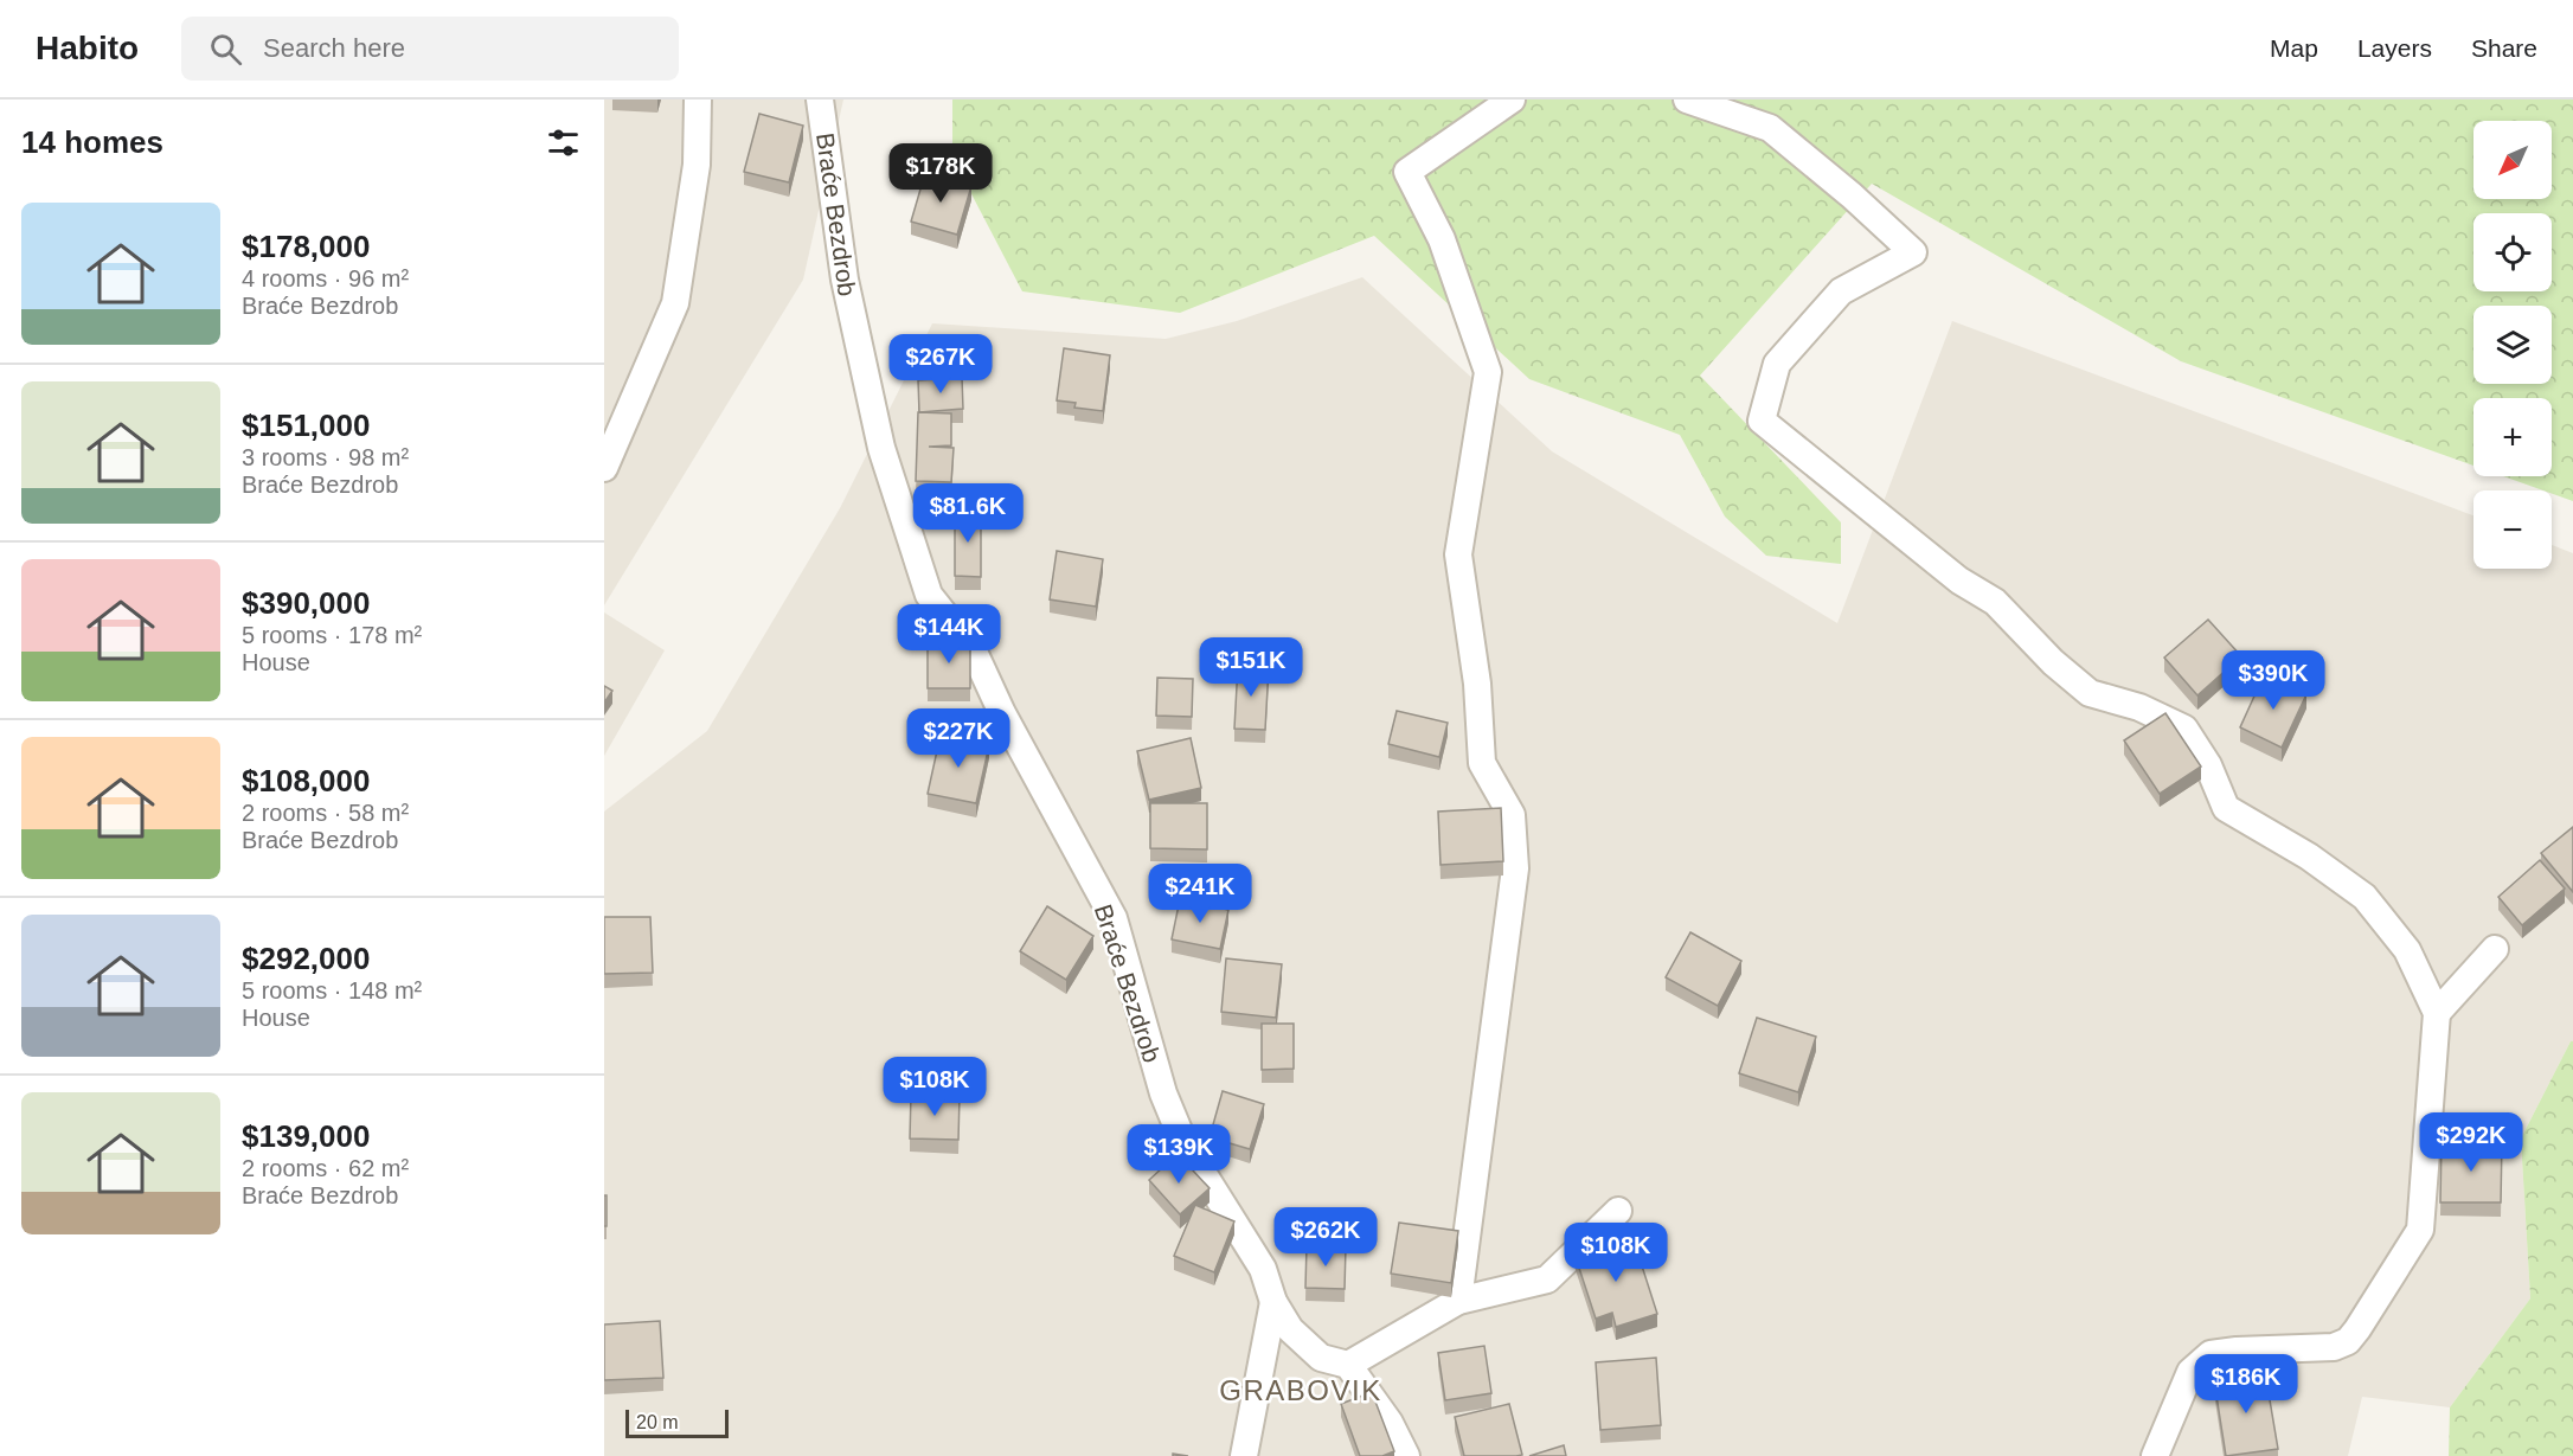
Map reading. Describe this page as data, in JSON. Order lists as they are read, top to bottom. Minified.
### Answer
{"streets":{"street":["Braće Bezdrob"]},"districts":["GRABOVIK"],"scale_bar":"20 m","north":"bottom left","page":{"header":"Habito","search":"Search here","nav":["Map","Layers","Share"],"heading":"14 homes","map_buttons":["+","−"],"price":["$178K","$267K","$81.6K","$144K","$151K","$390K","$227K","$241K","$108K","$292K","$139K","$262K","$108K","$186K"],"list":[{"name":"$178,000","note":"4 rooms · 96 m² · Braće Bezdrob"},{"name":"$151,000","note":"3 rooms · 98 m² · Braće Bezdrob"},{"name":"$390,000","note":"5 rooms · 178 m² · House"},{"name":"$108,000","note":"2 rooms · 58 m² · Braće Bezdrob"},{"name":"$292,000","note":"5 rooms · 148 m² · House"},{"name":"$139,000","note":"2 rooms · 62 m² · Braće Bezdrob"}],"scale":"20 m"}}
